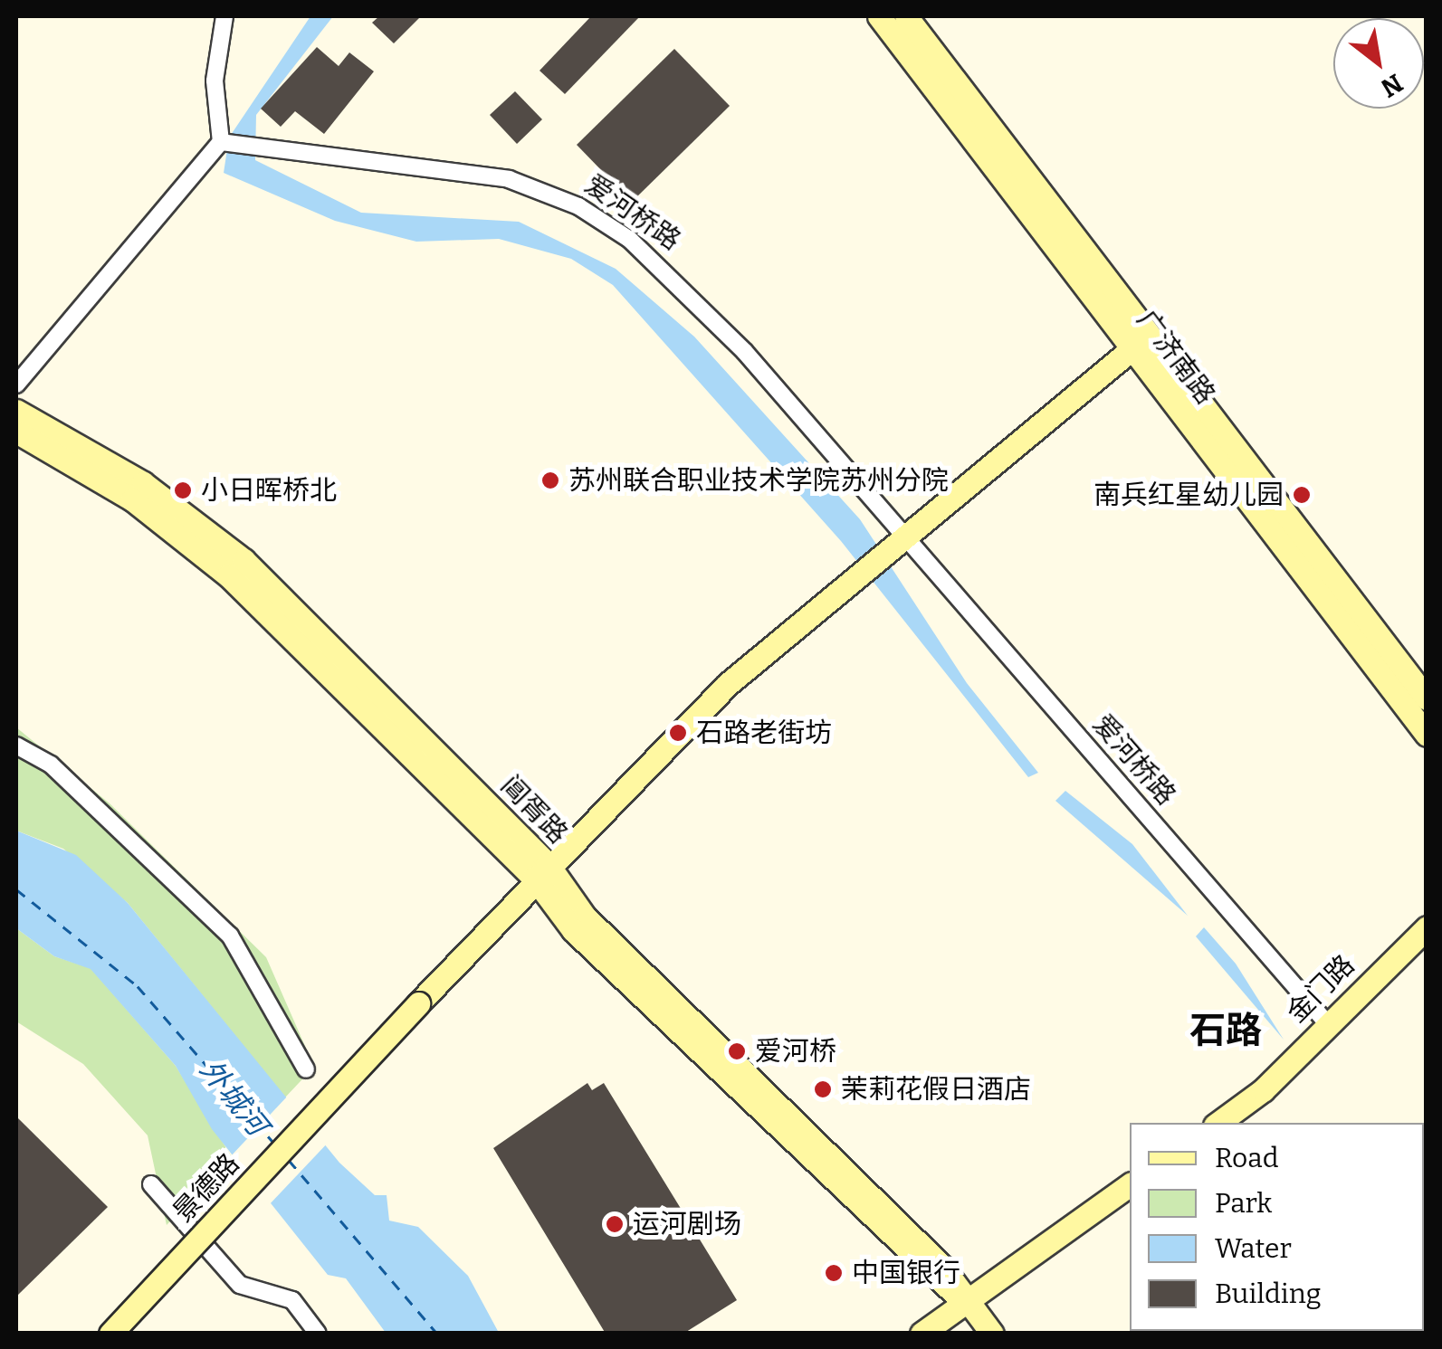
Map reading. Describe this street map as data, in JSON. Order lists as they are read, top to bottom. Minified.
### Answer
{"streets":{"main road":["广济南路","阊胥路","金门路","景德路"],"street":["爱河桥路"]},"crossings":[["爱河桥路","金门路"],["阊胥路","景德路"]],"districts":["石路"],"water":["外城河"],"places":["苏州联合职业技术学院苏州分院","小日晖桥北","南兵红星幼儿园","石路老街坊","爱河桥","茉莉花假日酒店","运河剧场","中国银行"],"legend":["Road","Park","Water","Building"],"north":"bottom right"}
